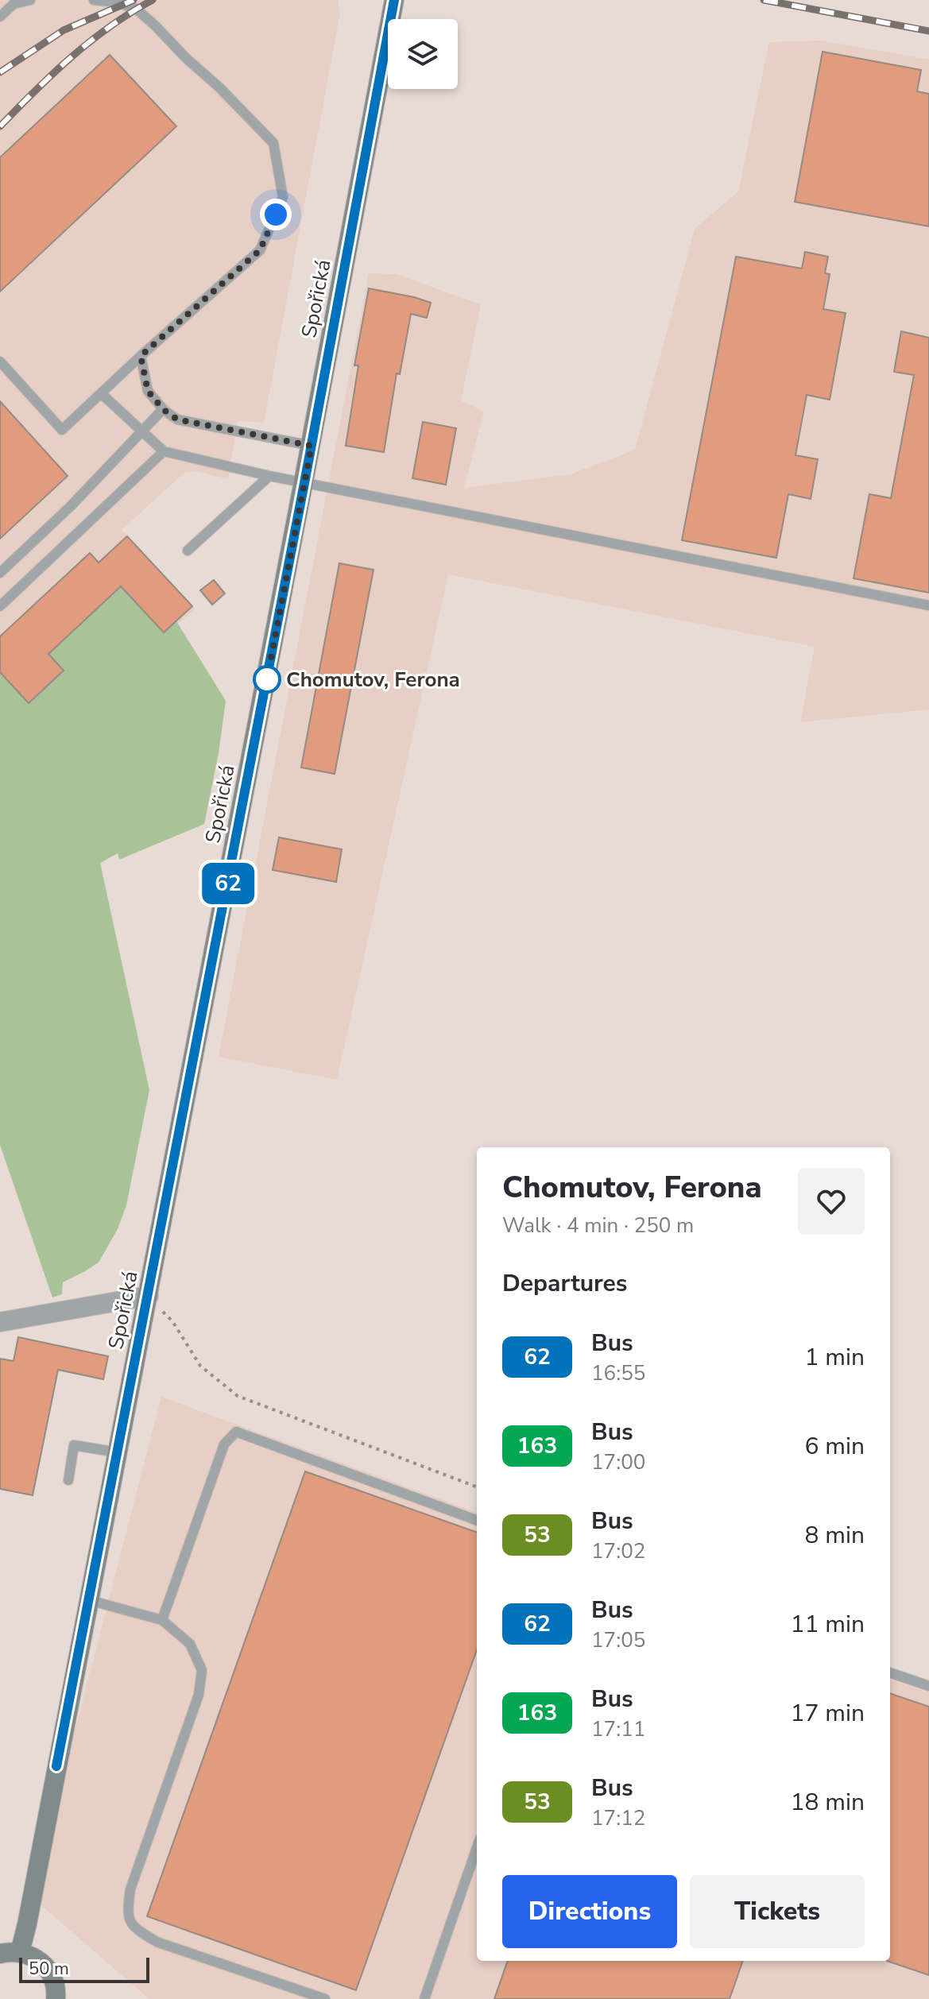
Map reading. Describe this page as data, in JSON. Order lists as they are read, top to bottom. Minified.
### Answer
{"streets":{"street":["Spořická"]},"places":["Chomutov, Ferona"],"lines":["bus line 62"],"scale_bar":"50 m","page":{"on_map":"62","heading":[["Chomutov, Ferona","Walk · 4 min · 250 m"],"Departures"],"list":[{"mark":"62","name":"Bus","note":"16:55","value":"1 min"},{"mark":"163","name":"Bus","note":"17:00","value":"6 min"},{"mark":"53","name":"Bus","note":"17:02","value":"8 min"},{"mark":"62","name":"Bus","note":"17:05","value":"11 min"},{"mark":"163","name":"Bus","note":"17:11","value":"17 min"},{"mark":"53","name":"Bus","note":"17:12","value":"18 min"}],"buttons":["Directions","Tickets"],"scale":"50 m"}}
